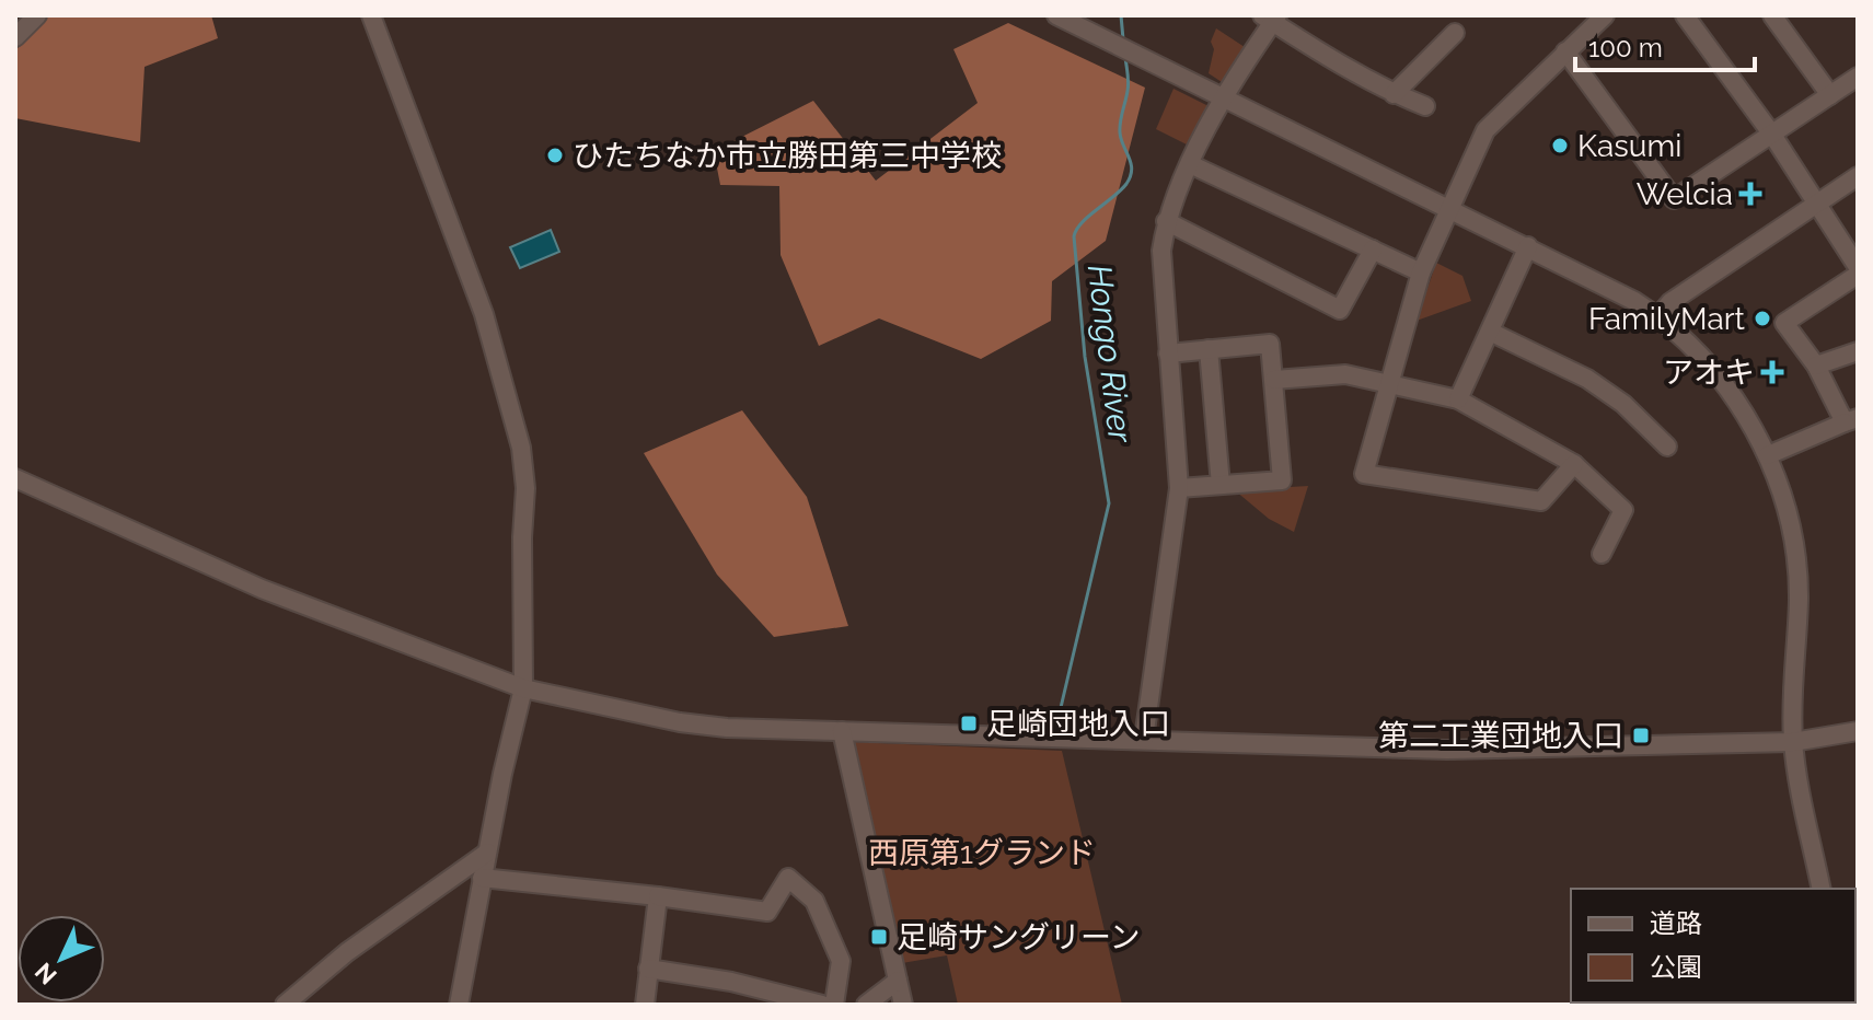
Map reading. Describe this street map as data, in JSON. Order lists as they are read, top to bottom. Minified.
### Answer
{"water":["Hongo River"],"parks":["西原第1グランド"],"places":{"other":["Kasumi","ひたちなか市立勝田第三中学校","FamilyMart"],"health":["Welcia","アオキ"],"transit":["足崎団地入口","第二工業団地入口","足崎サングリーン"]},"legend":["道路","公園"],"scale_bar":"100 m","north":"bottom left"}
